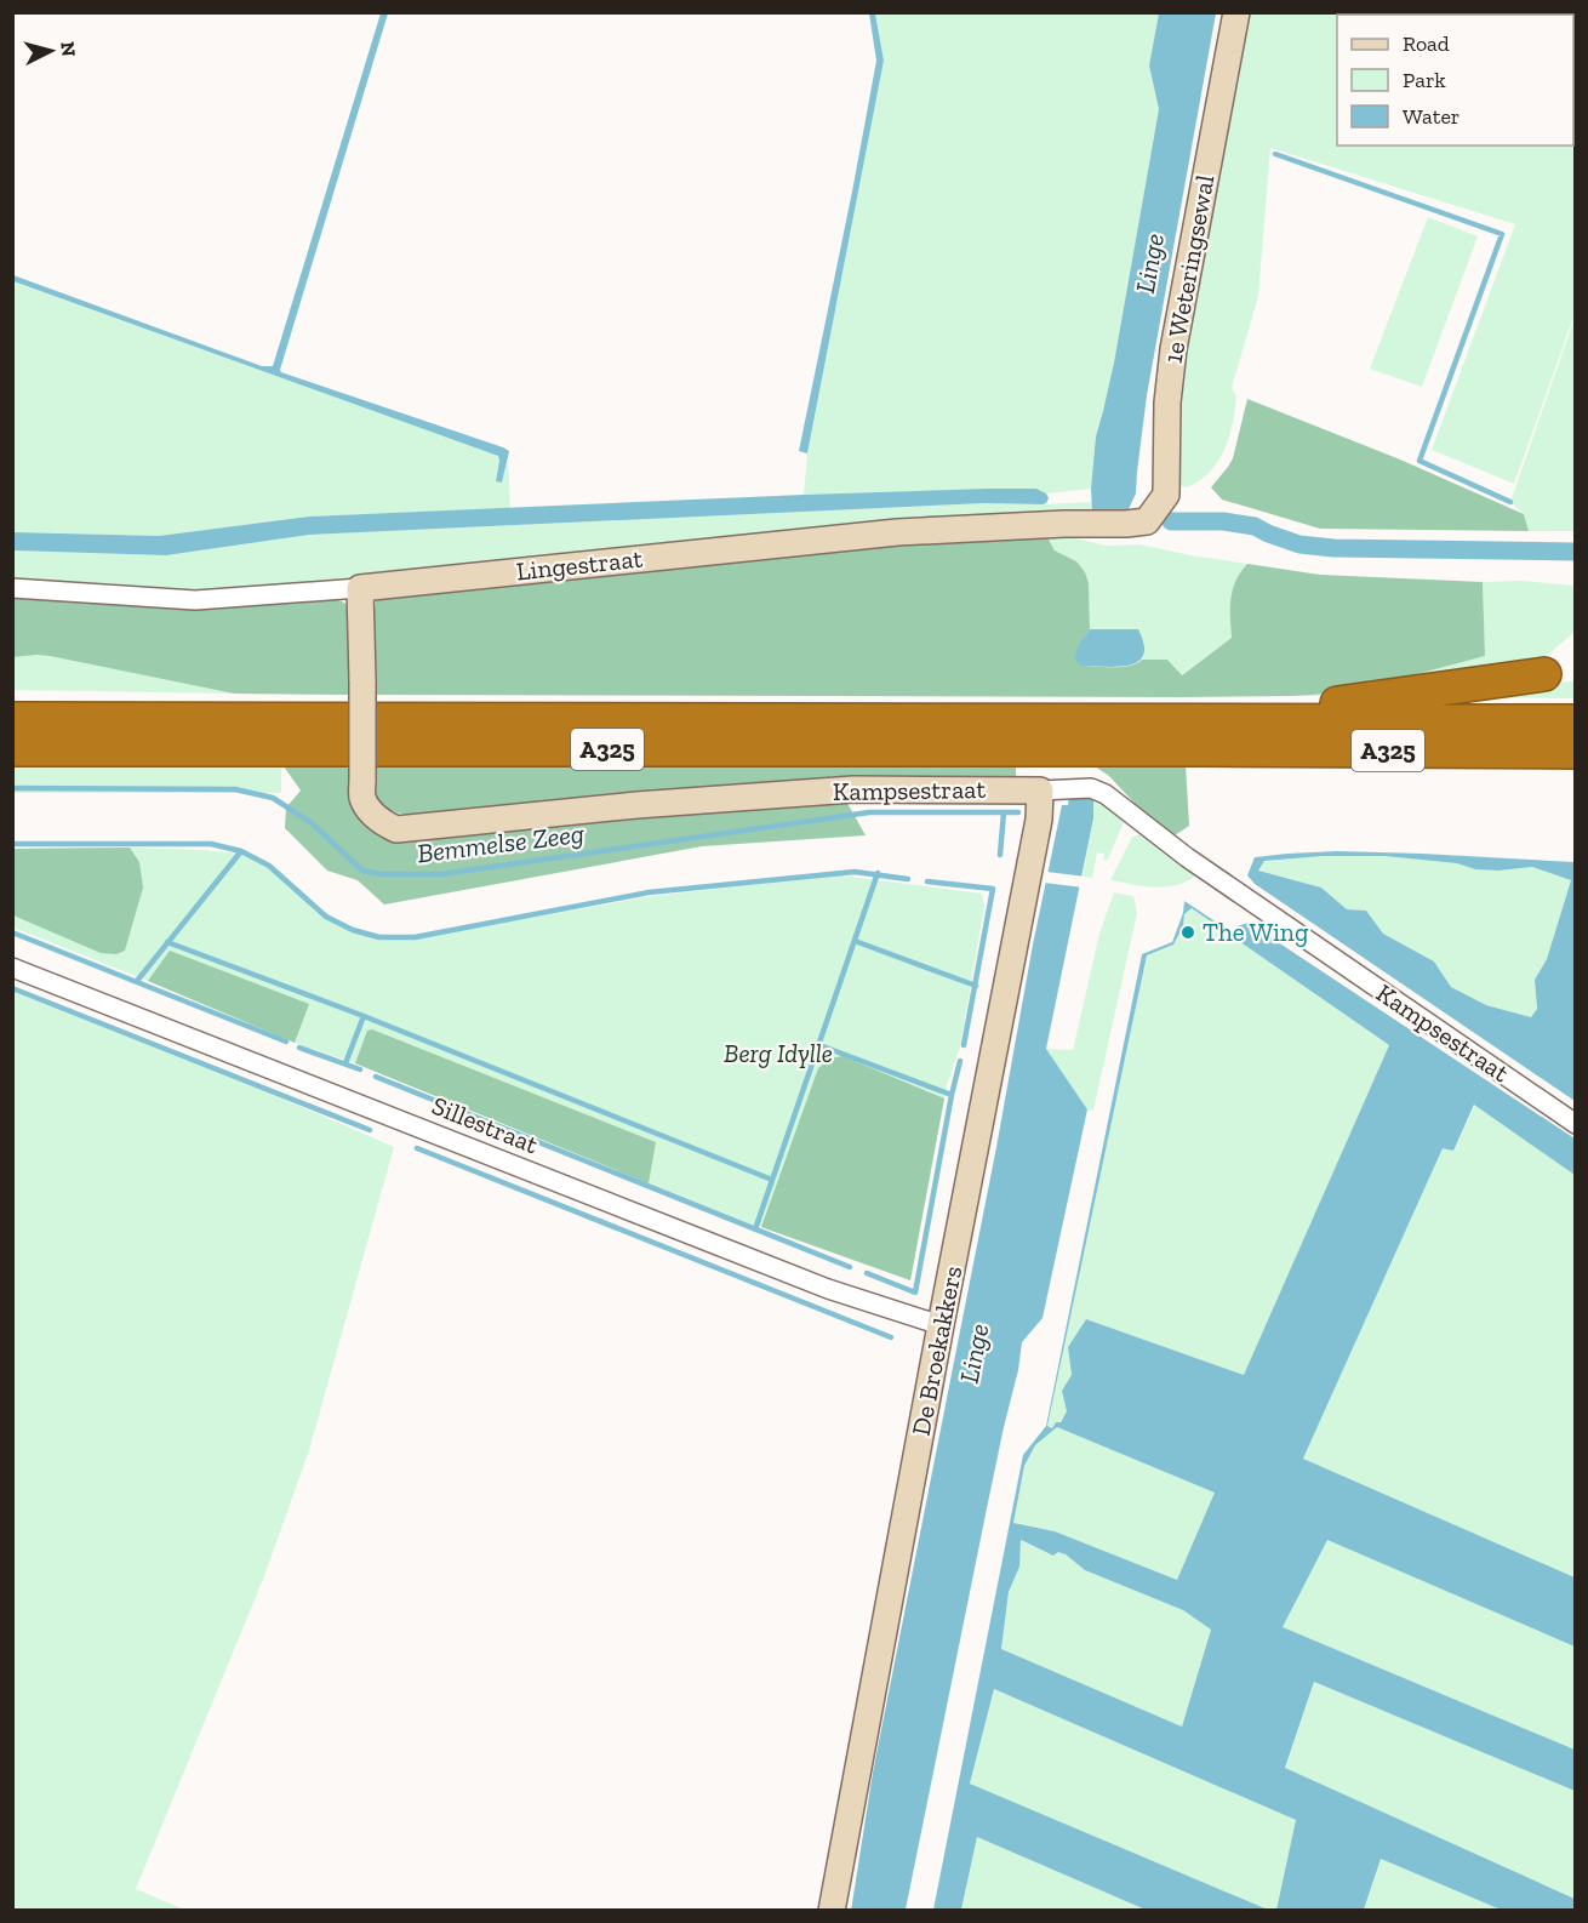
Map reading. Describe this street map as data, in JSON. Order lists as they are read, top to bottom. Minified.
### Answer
{"streets":{"highway":["A325"],"street":["1e Weteringsewal","Lingestraat","Kampsestraat","Sillestraat","De Broekakkers"]},"crossings":[["1e Weteringsewal","Lingestraat"],["Lingestraat","Kampsestraat"],["Kampsestraat","De Broekakkers"],["Sillestraat","De Broekakkers"]],"water":["Linge","Bemmelse Zeeg"],"parks":["Berg Idylle"],"places":["The Wing"],"legend":["Road","Park","Water"],"north":"right"}
